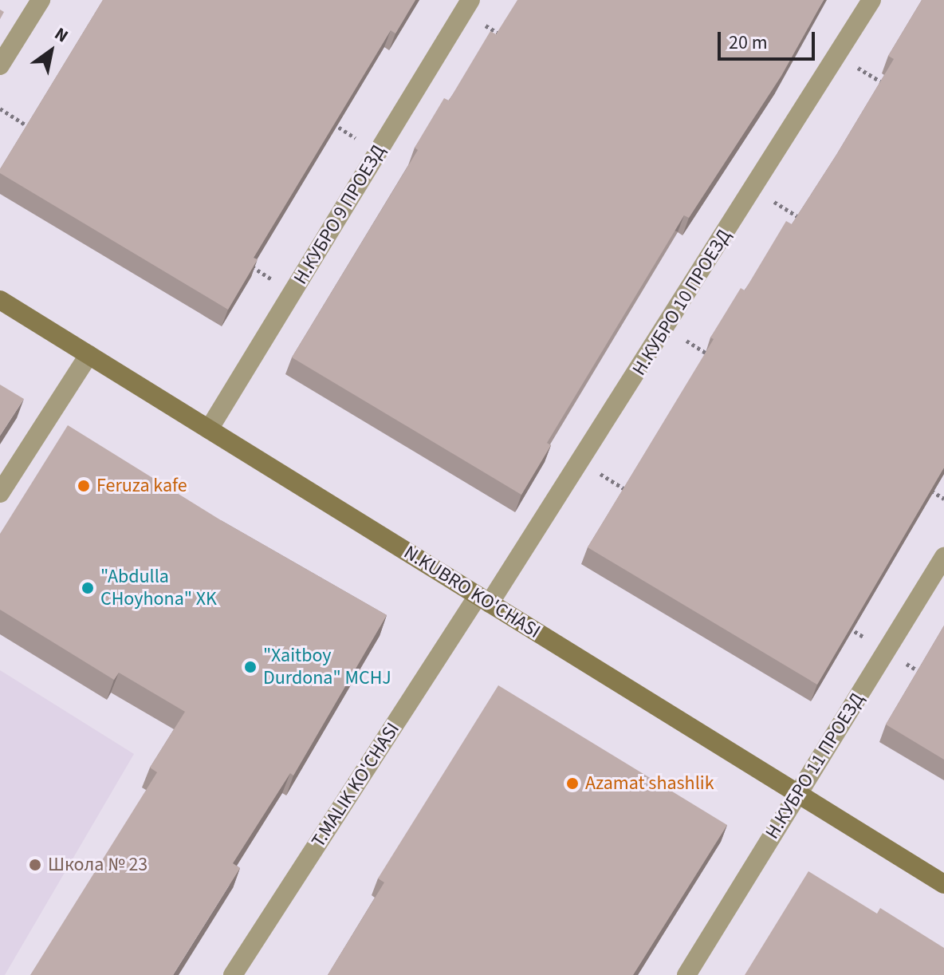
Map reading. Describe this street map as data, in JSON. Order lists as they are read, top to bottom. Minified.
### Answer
{"streets":{"street":["Н.КУБРО 9 ПРОЕЗД","Н.КУБРО 10 ПРОЕЗД","N.KUBRO KO'CHASI","Н.КУБРО 11 ПРОЕЗД","T.MALIK KO'CHASI"]},"crossings":[["Н.КУБРО 9 ПРОЕЗД","N.KUBRO KO'CHASI"],["Н.КУБРО 10 ПРОЕЗД","N.KUBRO KO'CHASI"],["Н.КУБРО 10 ПРОЕЗД","T.MALIK KO'CHASI"],["N.KUBRO KO'CHASI","Н.КУБРО 11 ПРОЕЗД"],["N.KUBRO KO'CHASI","T.MALIK KO'CHASI"]],"places":["Feruza kafe","\"Abdulla CHoyhona\" XK","\"Xaitboy Durdona\" MCHJ","Azamat shashlik","Школа № 23"],"scale_bar":"20 m","north":"top right"}
